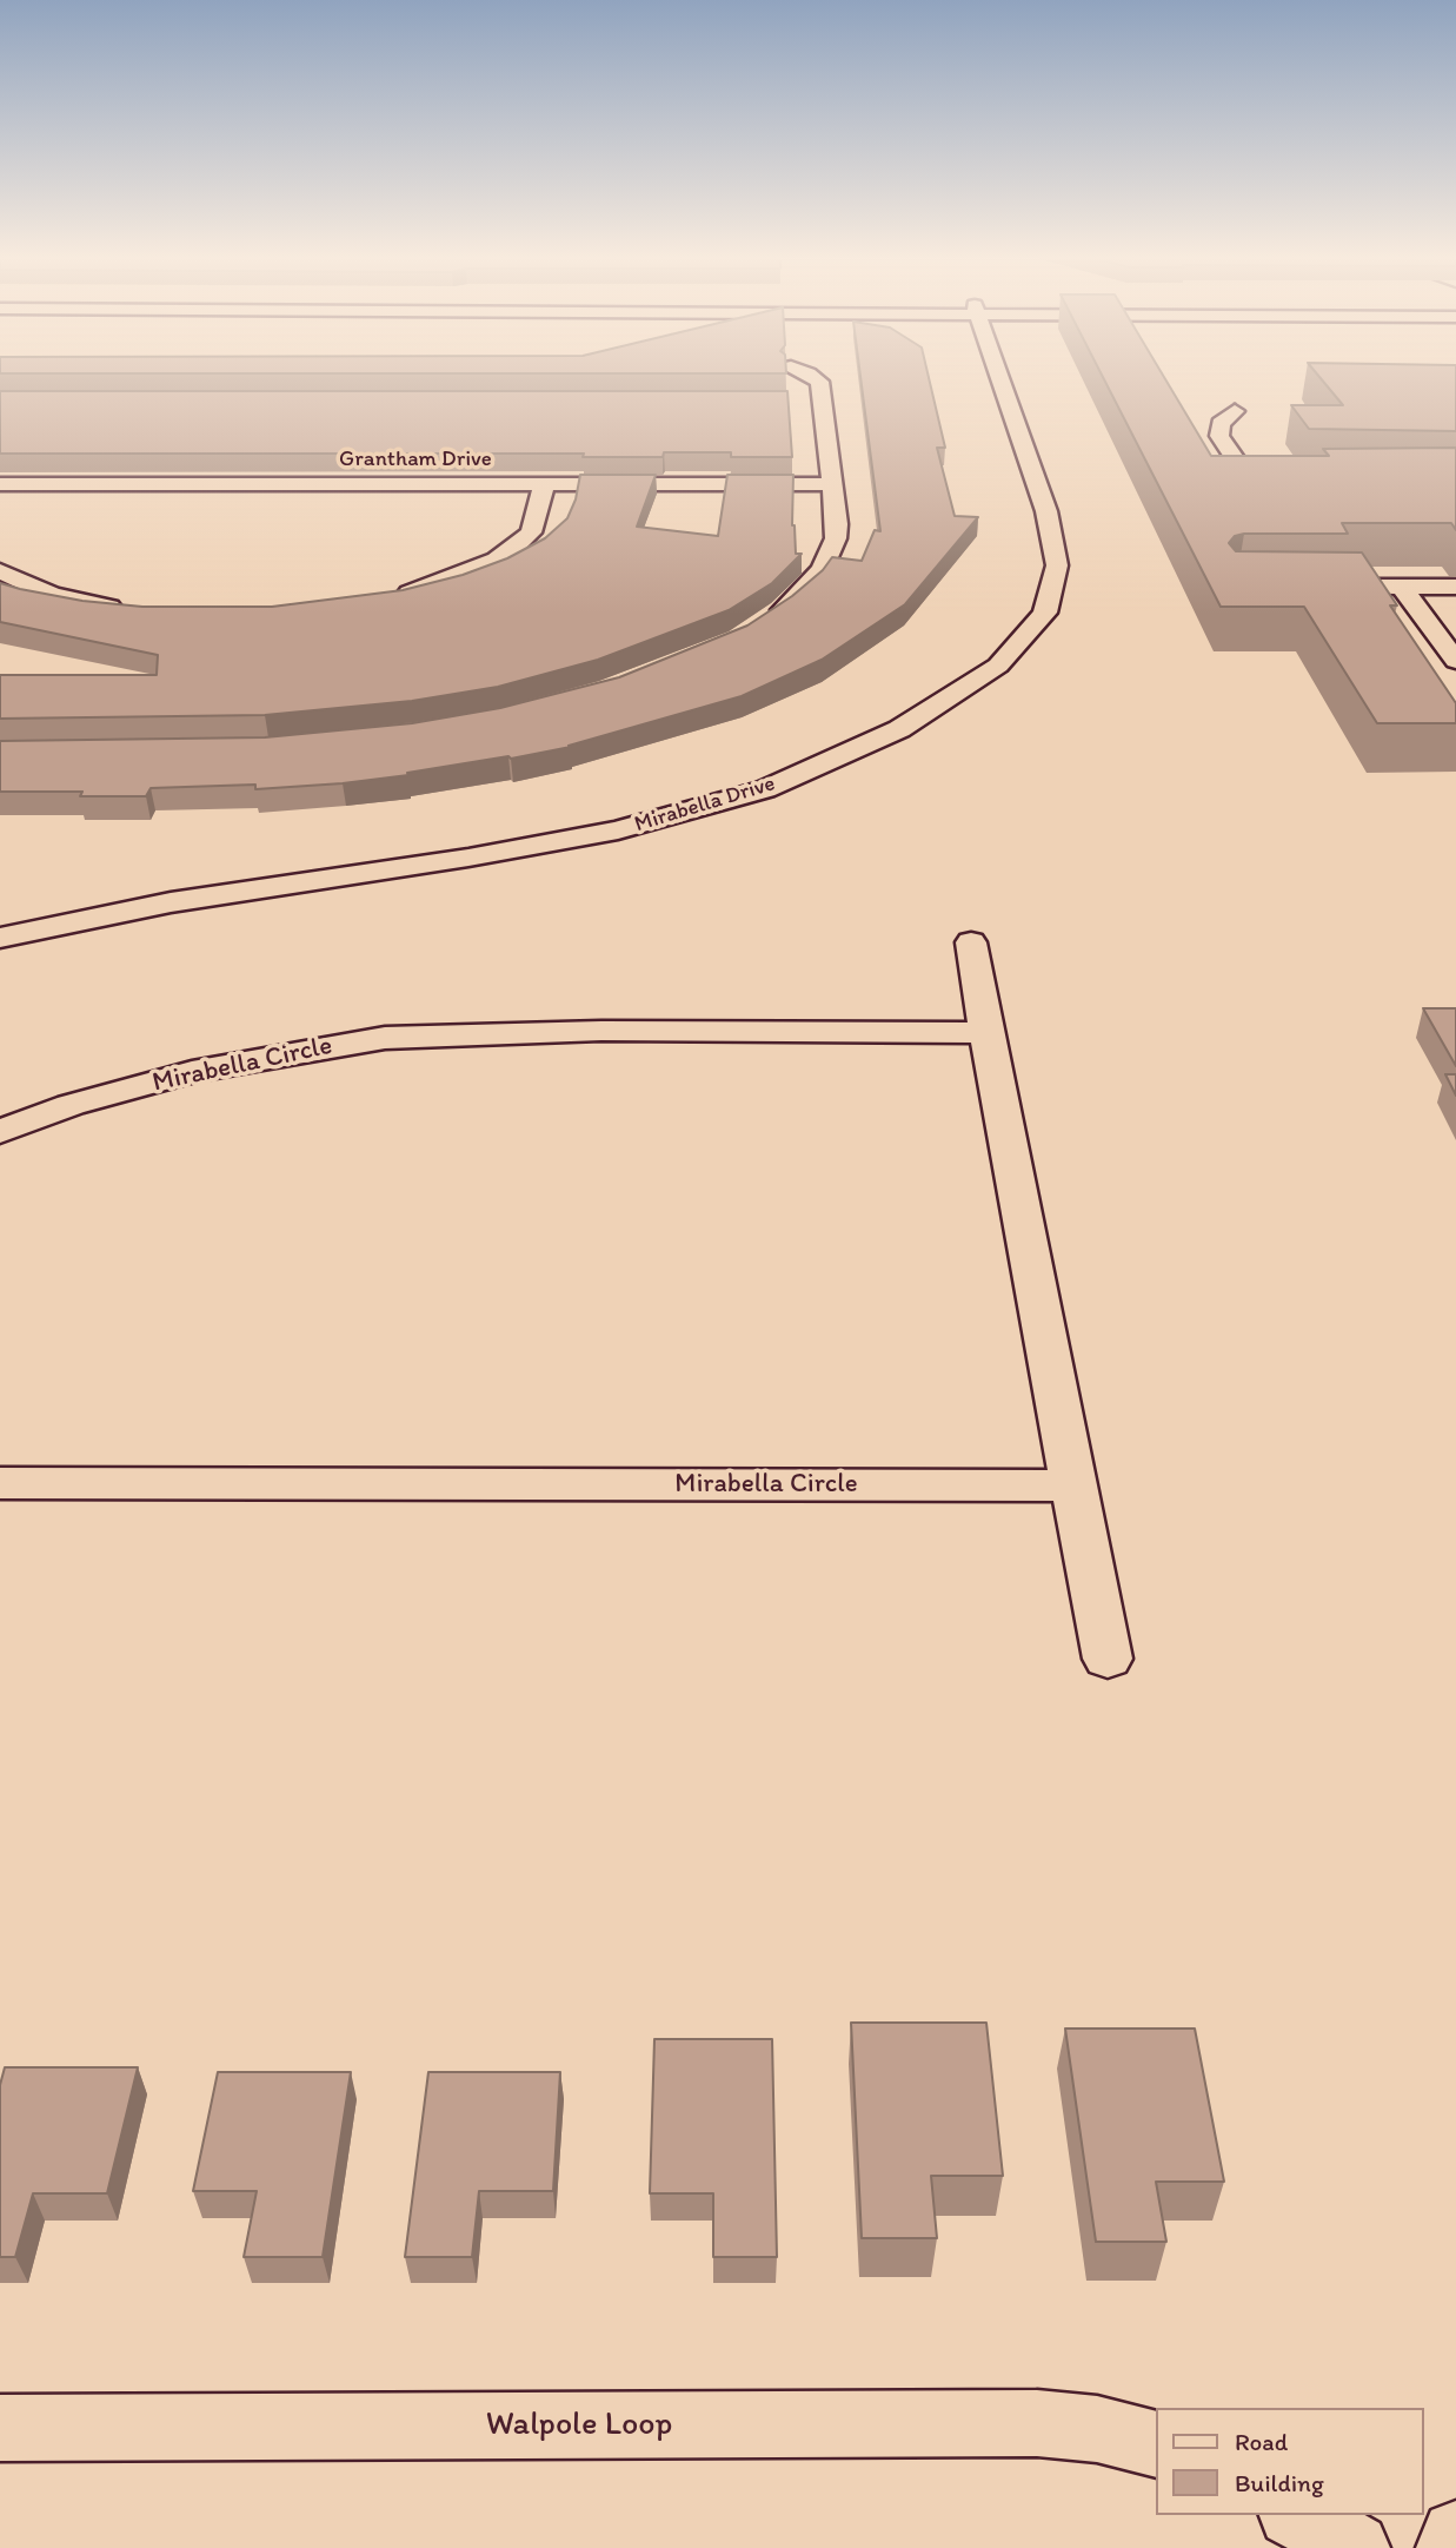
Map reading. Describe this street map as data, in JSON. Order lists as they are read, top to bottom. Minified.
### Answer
{"streets":{"street":["Grantham Drive","Mirabella Drive","Mirabella Circle","Walpole Loop"]},"legend":["Road","Building"]}
